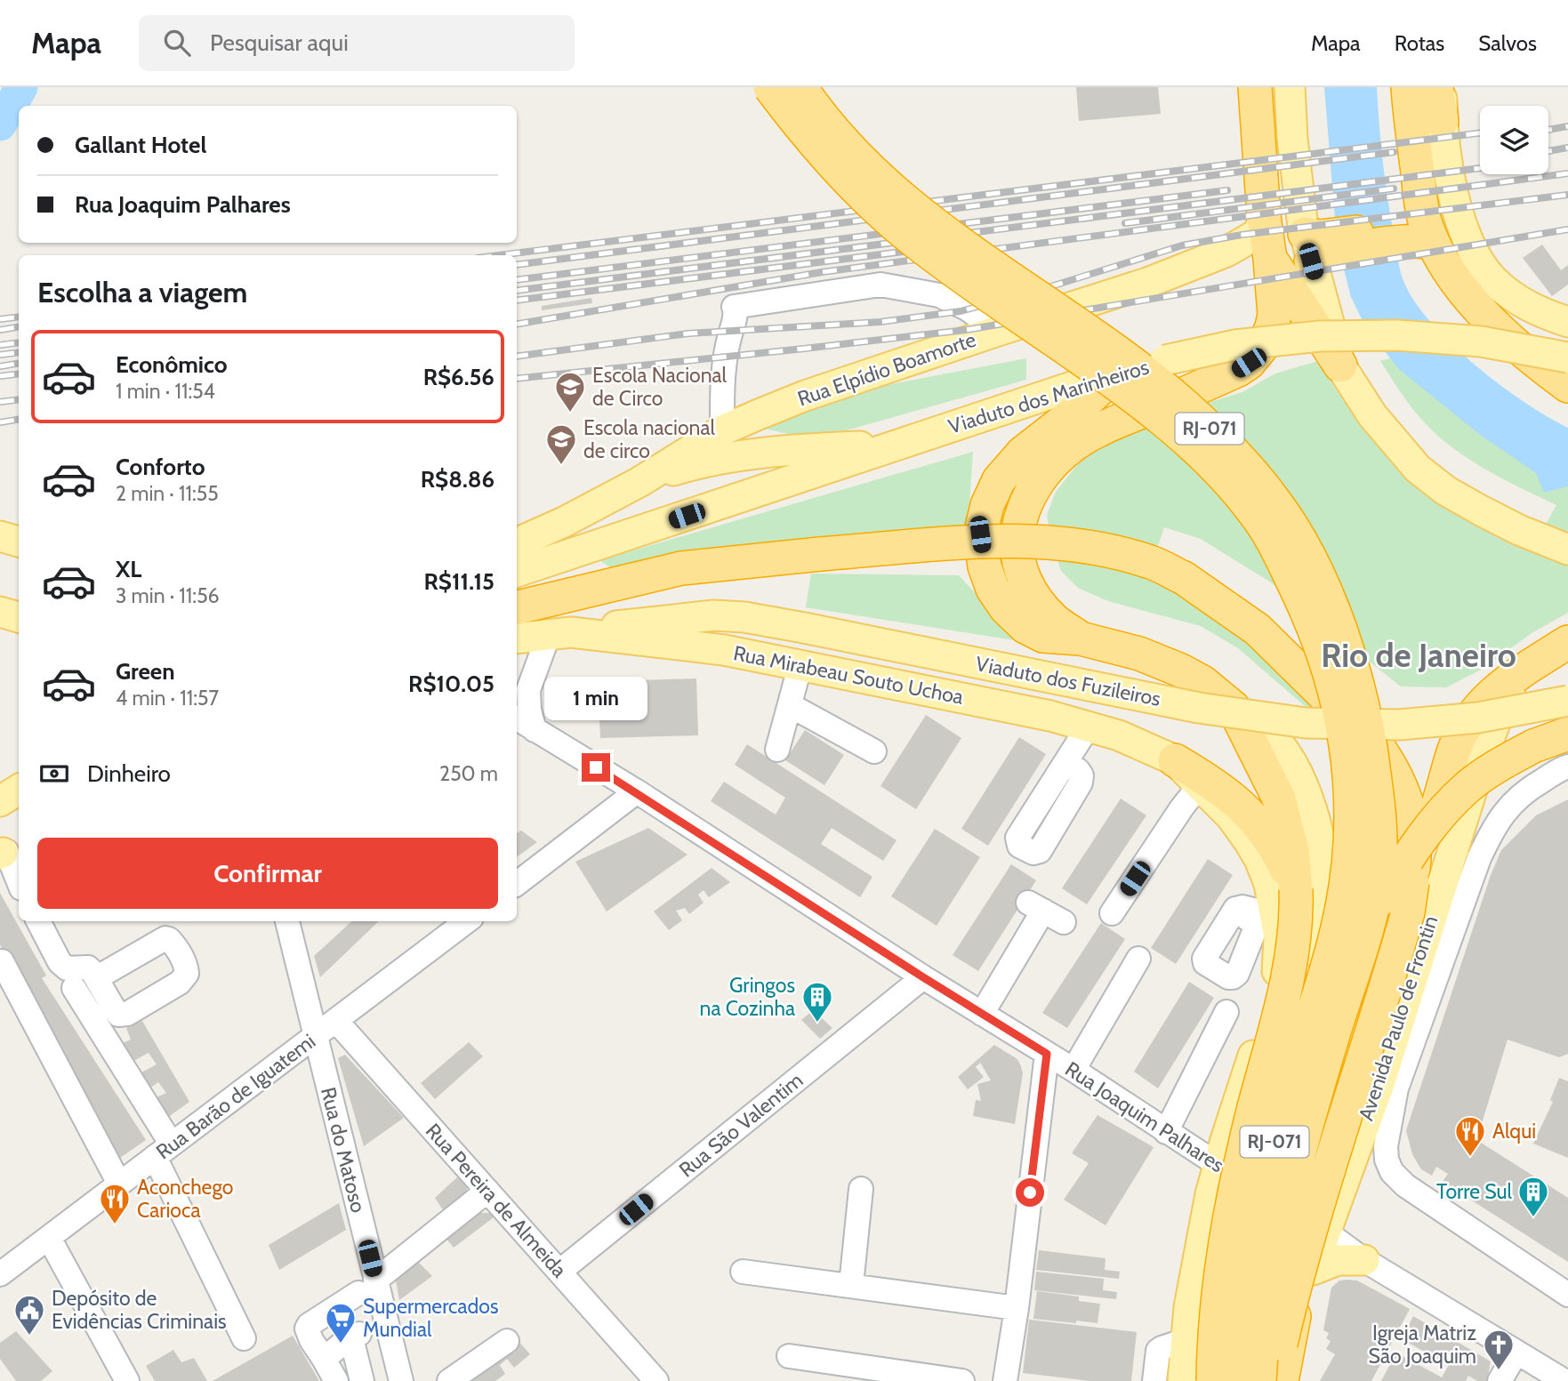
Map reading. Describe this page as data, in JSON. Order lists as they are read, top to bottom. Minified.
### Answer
{"streets":{"highway":["RJ-071"],"main road":["Rua Elpídio Boamorte","Viaduto dos Marinheiros","Rua Mirabeau Souto Uchoa","Viaduto dos Fuzileiros","Avenida Paulo de Frontin"],"street":["Rua Barão de Iguatemi","Rua Joaquim Palhares","Rua São Valentim","Rua do Matoso","Rua Pereira de Almeida"]},"crossings":[["Rua Mirabeau Souto Uchoa","Viaduto dos Fuzileiros"],["Rua Barão de Iguatemi","Rua do Matoso"],["Rua Barão de Iguatemi","Rua Pereira de Almeida"],["Rua Joaquim Palhares","Rua São Valentim"],["Rua São Valentim","Rua Pereira de Almeida"]],"districts":["Rio de Janeiro"],"places":{"school or university":["Escola Nacional de Circo","Escola nacional de circo"],"building":["Gringos na Cozinha","Torre Sul"],"restaurant":["Alqui","Aconchego Carioca"],"public building":["Depósito de Evidências Criminais"],"supermarket":["Supermercados Mundial"],"church":["Igreja Matriz São Joaquim"]},"page":{"header":"Mapa","search":"Pesquisar aqui","nav":["Mapa","Rotas","Salvos"],"banner":["Gallant Hotel","Rua Joaquim Palhares"],"heading":"Escolha a viagem","list":[{"name":"Econômico","note":"1 min · 11:54","value":"R$6.56"},{"name":"Conforto","note":"2 min · 11:55","value":"R$8.86"},{"name":"XL","note":"3 min · 11:56","value":"R$11.15"},{"name":"Green","note":"4 min · 11:57","value":"R$10.05"}],"bubble":"1 min","pay":["Dinheiro","250 m"],"buttons":"Confirmar"}}
